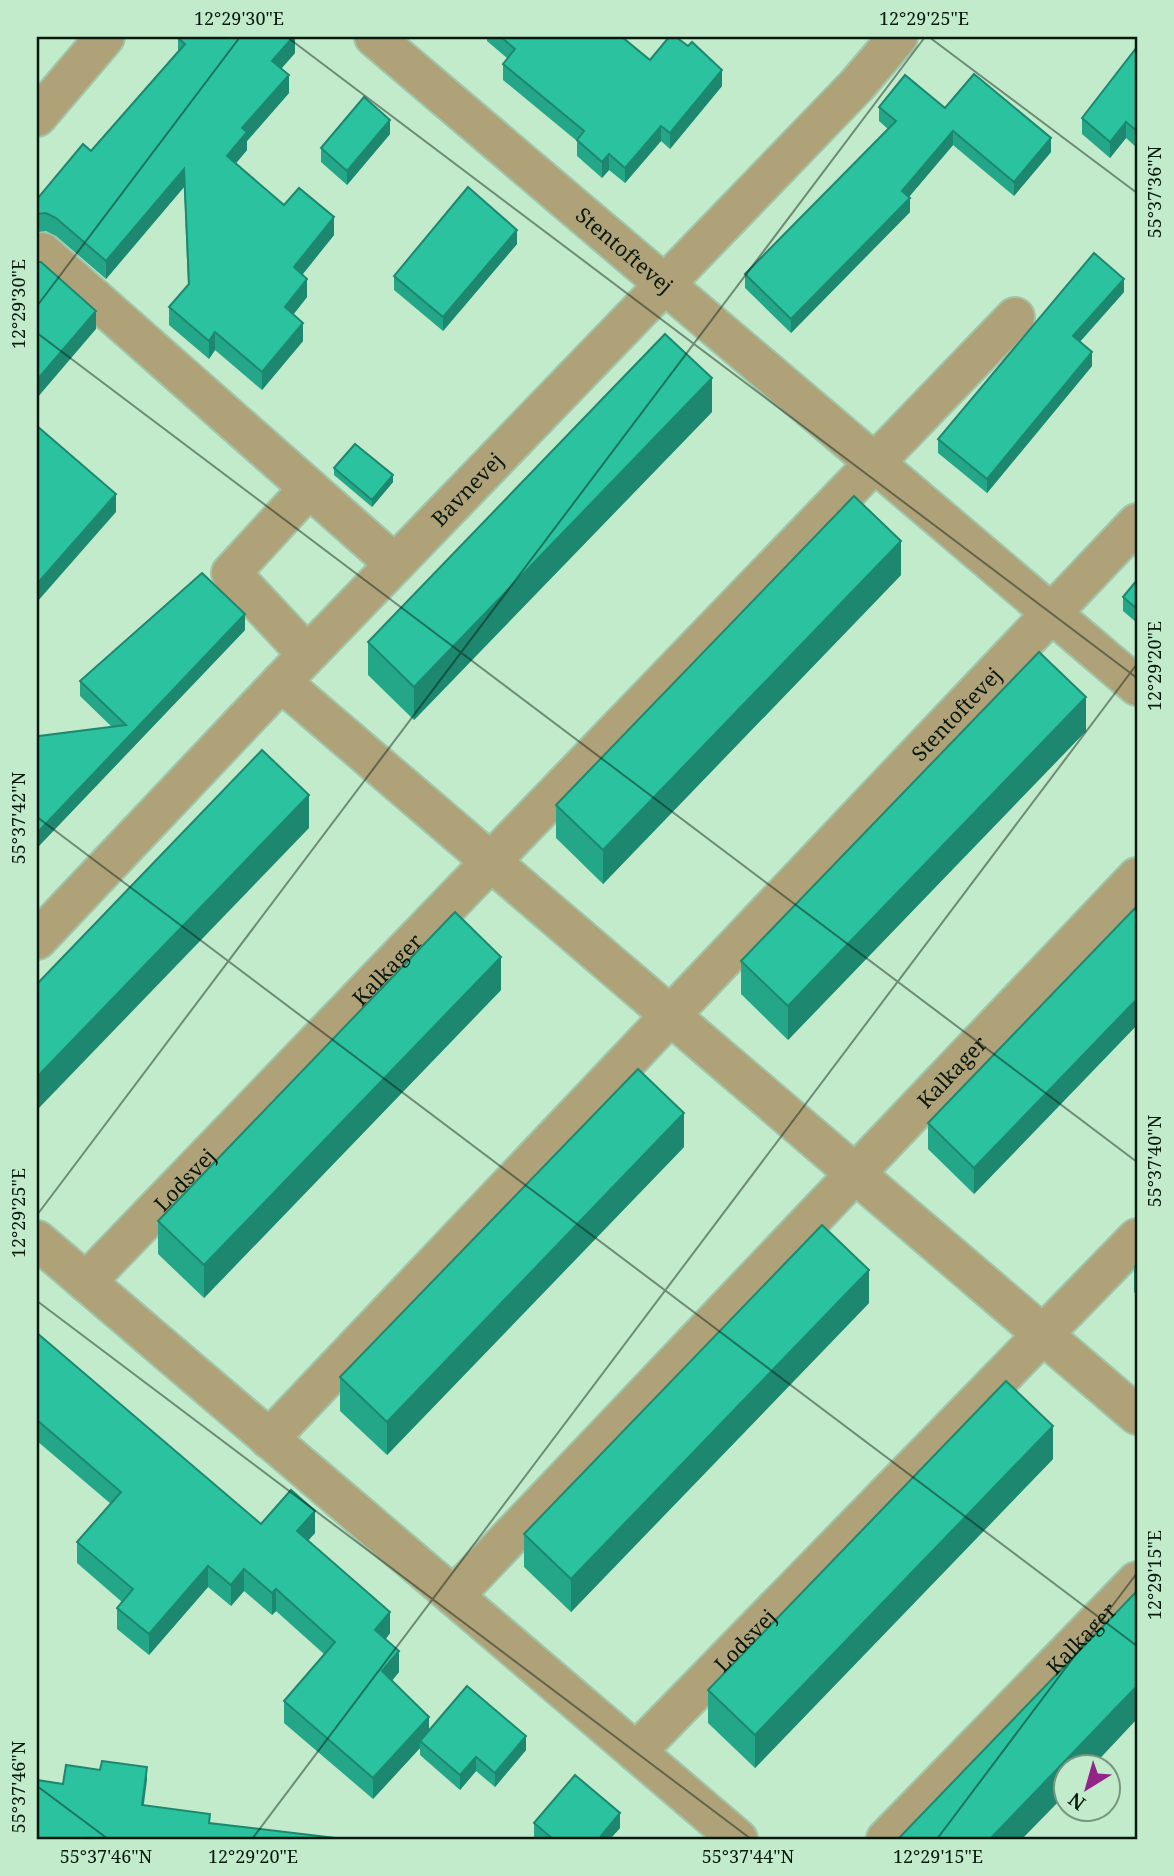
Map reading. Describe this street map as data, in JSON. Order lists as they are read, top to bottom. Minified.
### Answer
{"streets":{"street":["Stentoftevej","Bavnevej","Kalkager","Lodsvej"]},"crossings":[["Stentoftevej","Bavnevej"],["Stentoftevej","Kalkager"],["Kalkager","Lodsvej"]],"north":"bottom left","coordinates":["12°29'30\"E","12°29'25\"E","55°37'36\"N","12°29'20\"E","55°37'42\"N","55°37'40\"N","12°29'15\"E","55°37'46\"N","55°37'44\"N"]}
